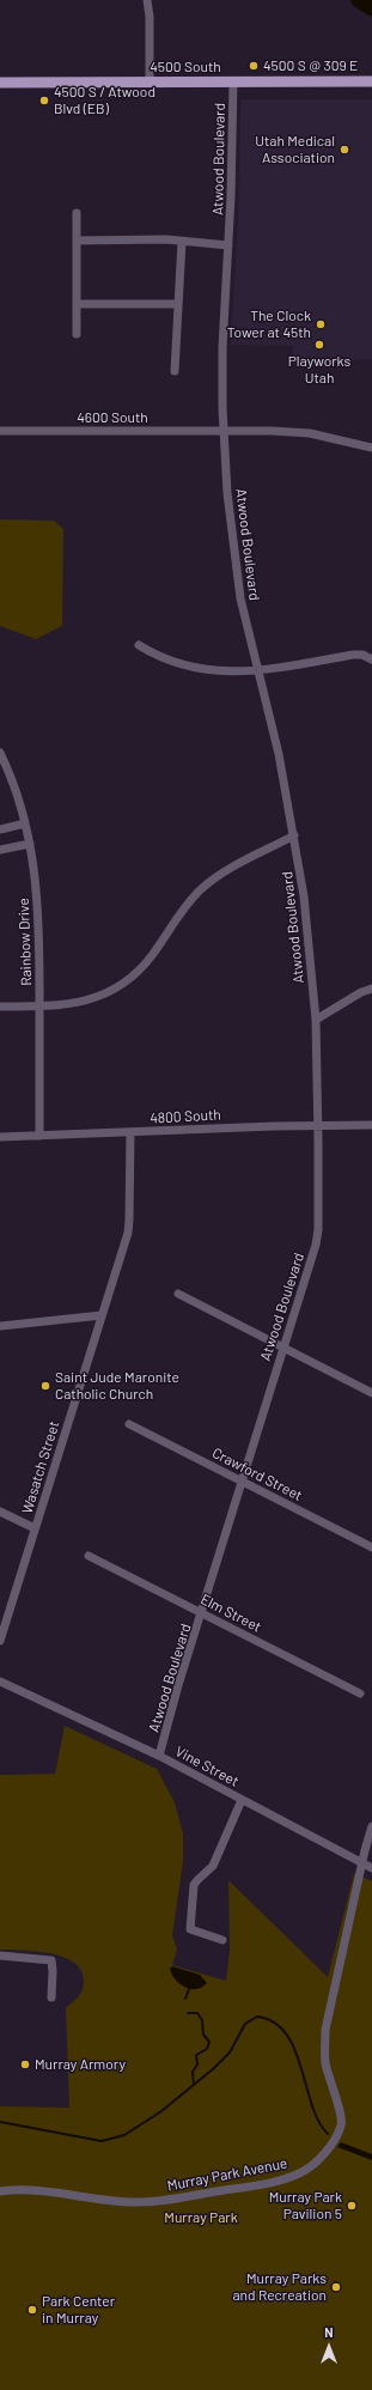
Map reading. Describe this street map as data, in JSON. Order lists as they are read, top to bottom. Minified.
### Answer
{"streets":{"main road":["4500 South"],"street":["Atwood Boulevard","4600 South","Rainbow Drive","4800 South","Wasatch Street","Crawford Street","Elm Street","Vine Street","Murray Park Avenue"]},"crossings":[["4500 South","Atwood Boulevard"],["Atwood Boulevard","4600 South"],["Atwood Boulevard","4800 South"],["Atwood Boulevard","Crawford Street"],["Atwood Boulevard","Elm Street"],["Atwood Boulevard","Vine Street"],["Rainbow Drive","4800 South"],["4800 South","Wasatch Street"],["Vine Street","Murray Park Avenue"]],"parks":["Murray Park"],"places":["4500 S @ 309 E","4500 S / Atwood Blvd (EB)","Utah Medical Association","The Clock Tower at 45th","Playworks Utah","Saint Jude Maronite Catholic Church","Murray Armory","Murray Park Pavilion 5","Murray Parks and Recreation","Park Center in Murray"],"north":"top"}
